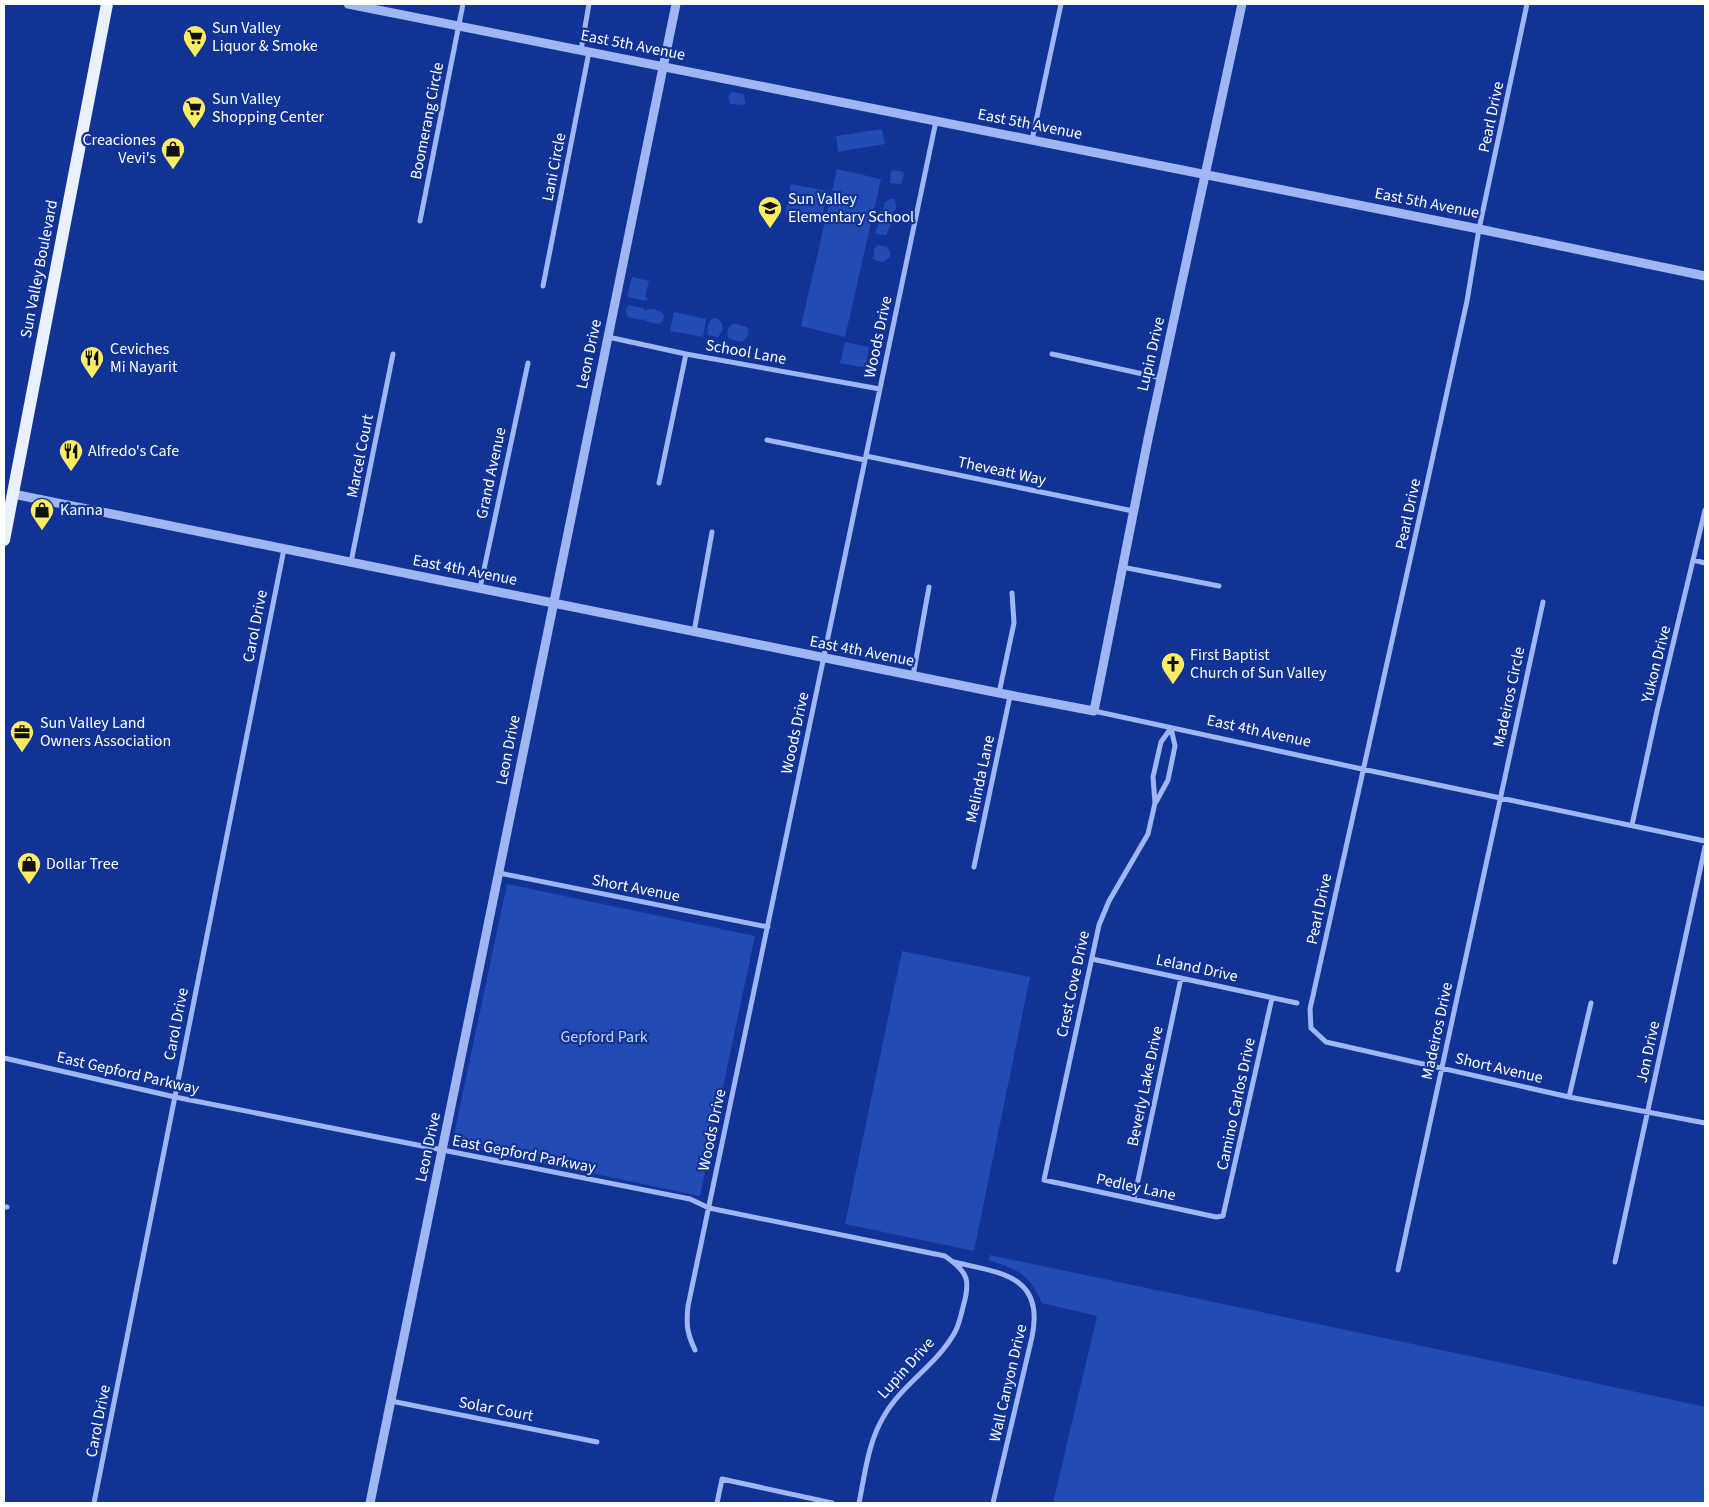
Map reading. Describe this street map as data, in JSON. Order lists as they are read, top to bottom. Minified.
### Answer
{"streets":{"main road":["Sun Valley Boulevard"],"street":["East 5th Avenue","Pearl Drive","Boomerang Circle","Lani Circle","Woods Drive","School Lane","Leon Drive","Lupin Drive","Marcel Court","Theveatt Way","Grand Avenue","East 4th Avenue","Carol Drive","Yukon Drive","Madeiros Circle","Melinda Lane","Short Avenue","Leland Drive","Crest Cove Drive","Madeiros Drive","Jon Drive","East Gepford Parkway","Beverly Lake Drive","Camino Carlos Drive","Pedley Lane","Wall Canyon Drive","Solar Court"]},"crossings":[["East 5th Avenue","Pearl Drive"],["East 5th Avenue","Boomerang Circle"],["East 5th Avenue","Lani Circle"],["East 5th Avenue","Woods Drive"],["East 5th Avenue","Leon Drive"],["East 5th Avenue","Lupin Drive"],["Pearl Drive","East 4th Avenue"],["Pearl Drive","Short Avenue"],["Sun Valley Boulevard","East 4th Avenue"],["Woods Drive","School Lane"],["Woods Drive","Theveatt Way"],["Woods Drive","East 4th Avenue"],["Woods Drive","Short Avenue"],["Woods Drive","East Gepford Parkway"],["School Lane","Leon Drive"],["Leon Drive","East 4th Avenue"],["Leon Drive","Short Avenue"],["Leon Drive","East Gepford Parkway"],["Leon Drive","Solar Court"],["Lupin Drive","Theveatt Way"],["Lupin Drive","East 4th Avenue"],["Lupin Drive","East Gepford Parkway"],["Lupin Drive","Wall Canyon Drive"],["Marcel Court","East 4th Avenue"],["Grand Avenue","East 4th Avenue"],["East 4th Avenue","Carol Drive"],["East 4th Avenue","Yukon Drive"],["East 4th Avenue","Madeiros Circle"],["East 4th Avenue","Melinda Lane"],["East 4th Avenue","Crest Cove Drive"],["East 4th Avenue","Madeiros Drive"],["Carol Drive","East Gepford Parkway"],["Madeiros Circle","Madeiros Drive"],["Short Avenue","Madeiros Drive"],["Short Avenue","Jon Drive"],["Leland Drive","Crest Cove Drive"],["Leland Drive","Beverly Lake Drive"],["Leland Drive","Camino Carlos Drive"],["Crest Cove Drive","Pedley Lane"],["East Gepford Parkway","Wall Canyon Drive"],["Beverly Lake Drive","Pedley Lane"],["Camino Carlos Drive","Pedley Lane"]],"parks":["Gepford Park"],"places":{"supermarket":["Sun Valley Liquor & Smoke","Sun Valley Shopping Center"],"shop":["Creaciones Vevi's","Kanna","Dollar Tree"],"school or university":["Sun Valley Elementary School"],"restaurant":["Ceviches Mi Nayarit","Alfredo's Cafe"],"church":["First Baptist Church of Sun Valley"],"office":["Sun Valley Land Owners Association"]}}
